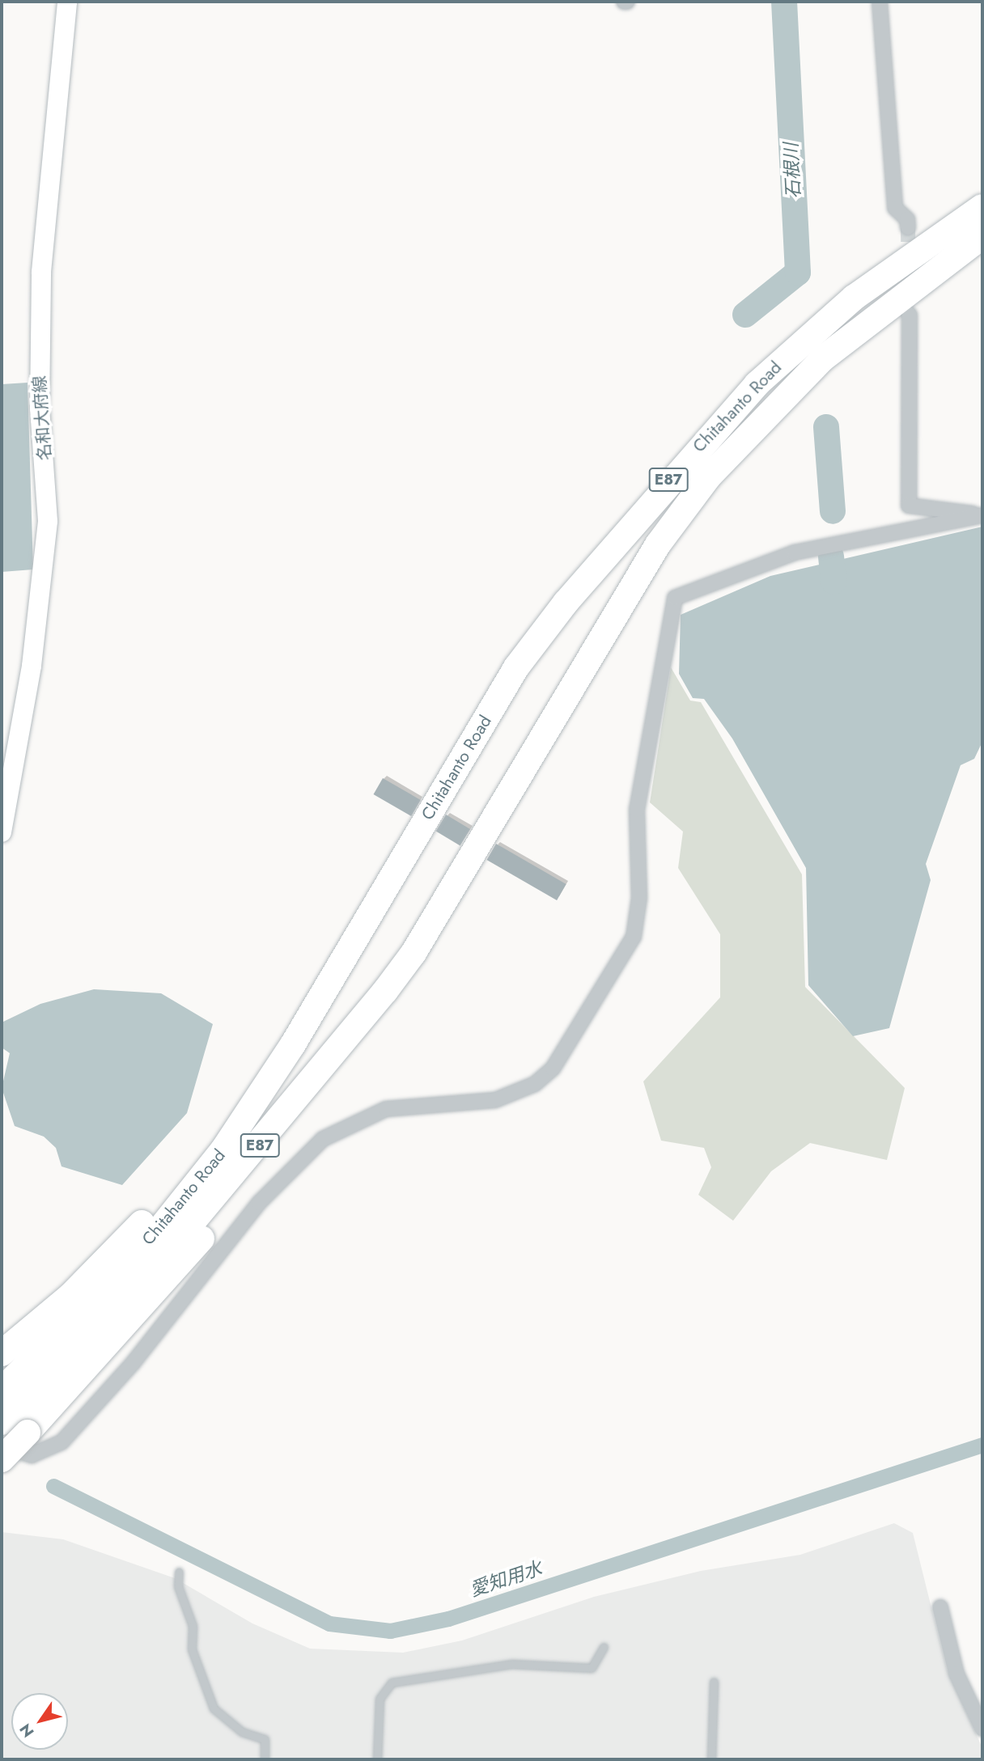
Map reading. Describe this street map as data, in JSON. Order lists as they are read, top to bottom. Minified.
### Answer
{"streets":{"highway":["Chitahanto Road","E87"],"main road":["名和大府線"]},"water":["石根川","愛知用水"],"north":"bottom left"}
